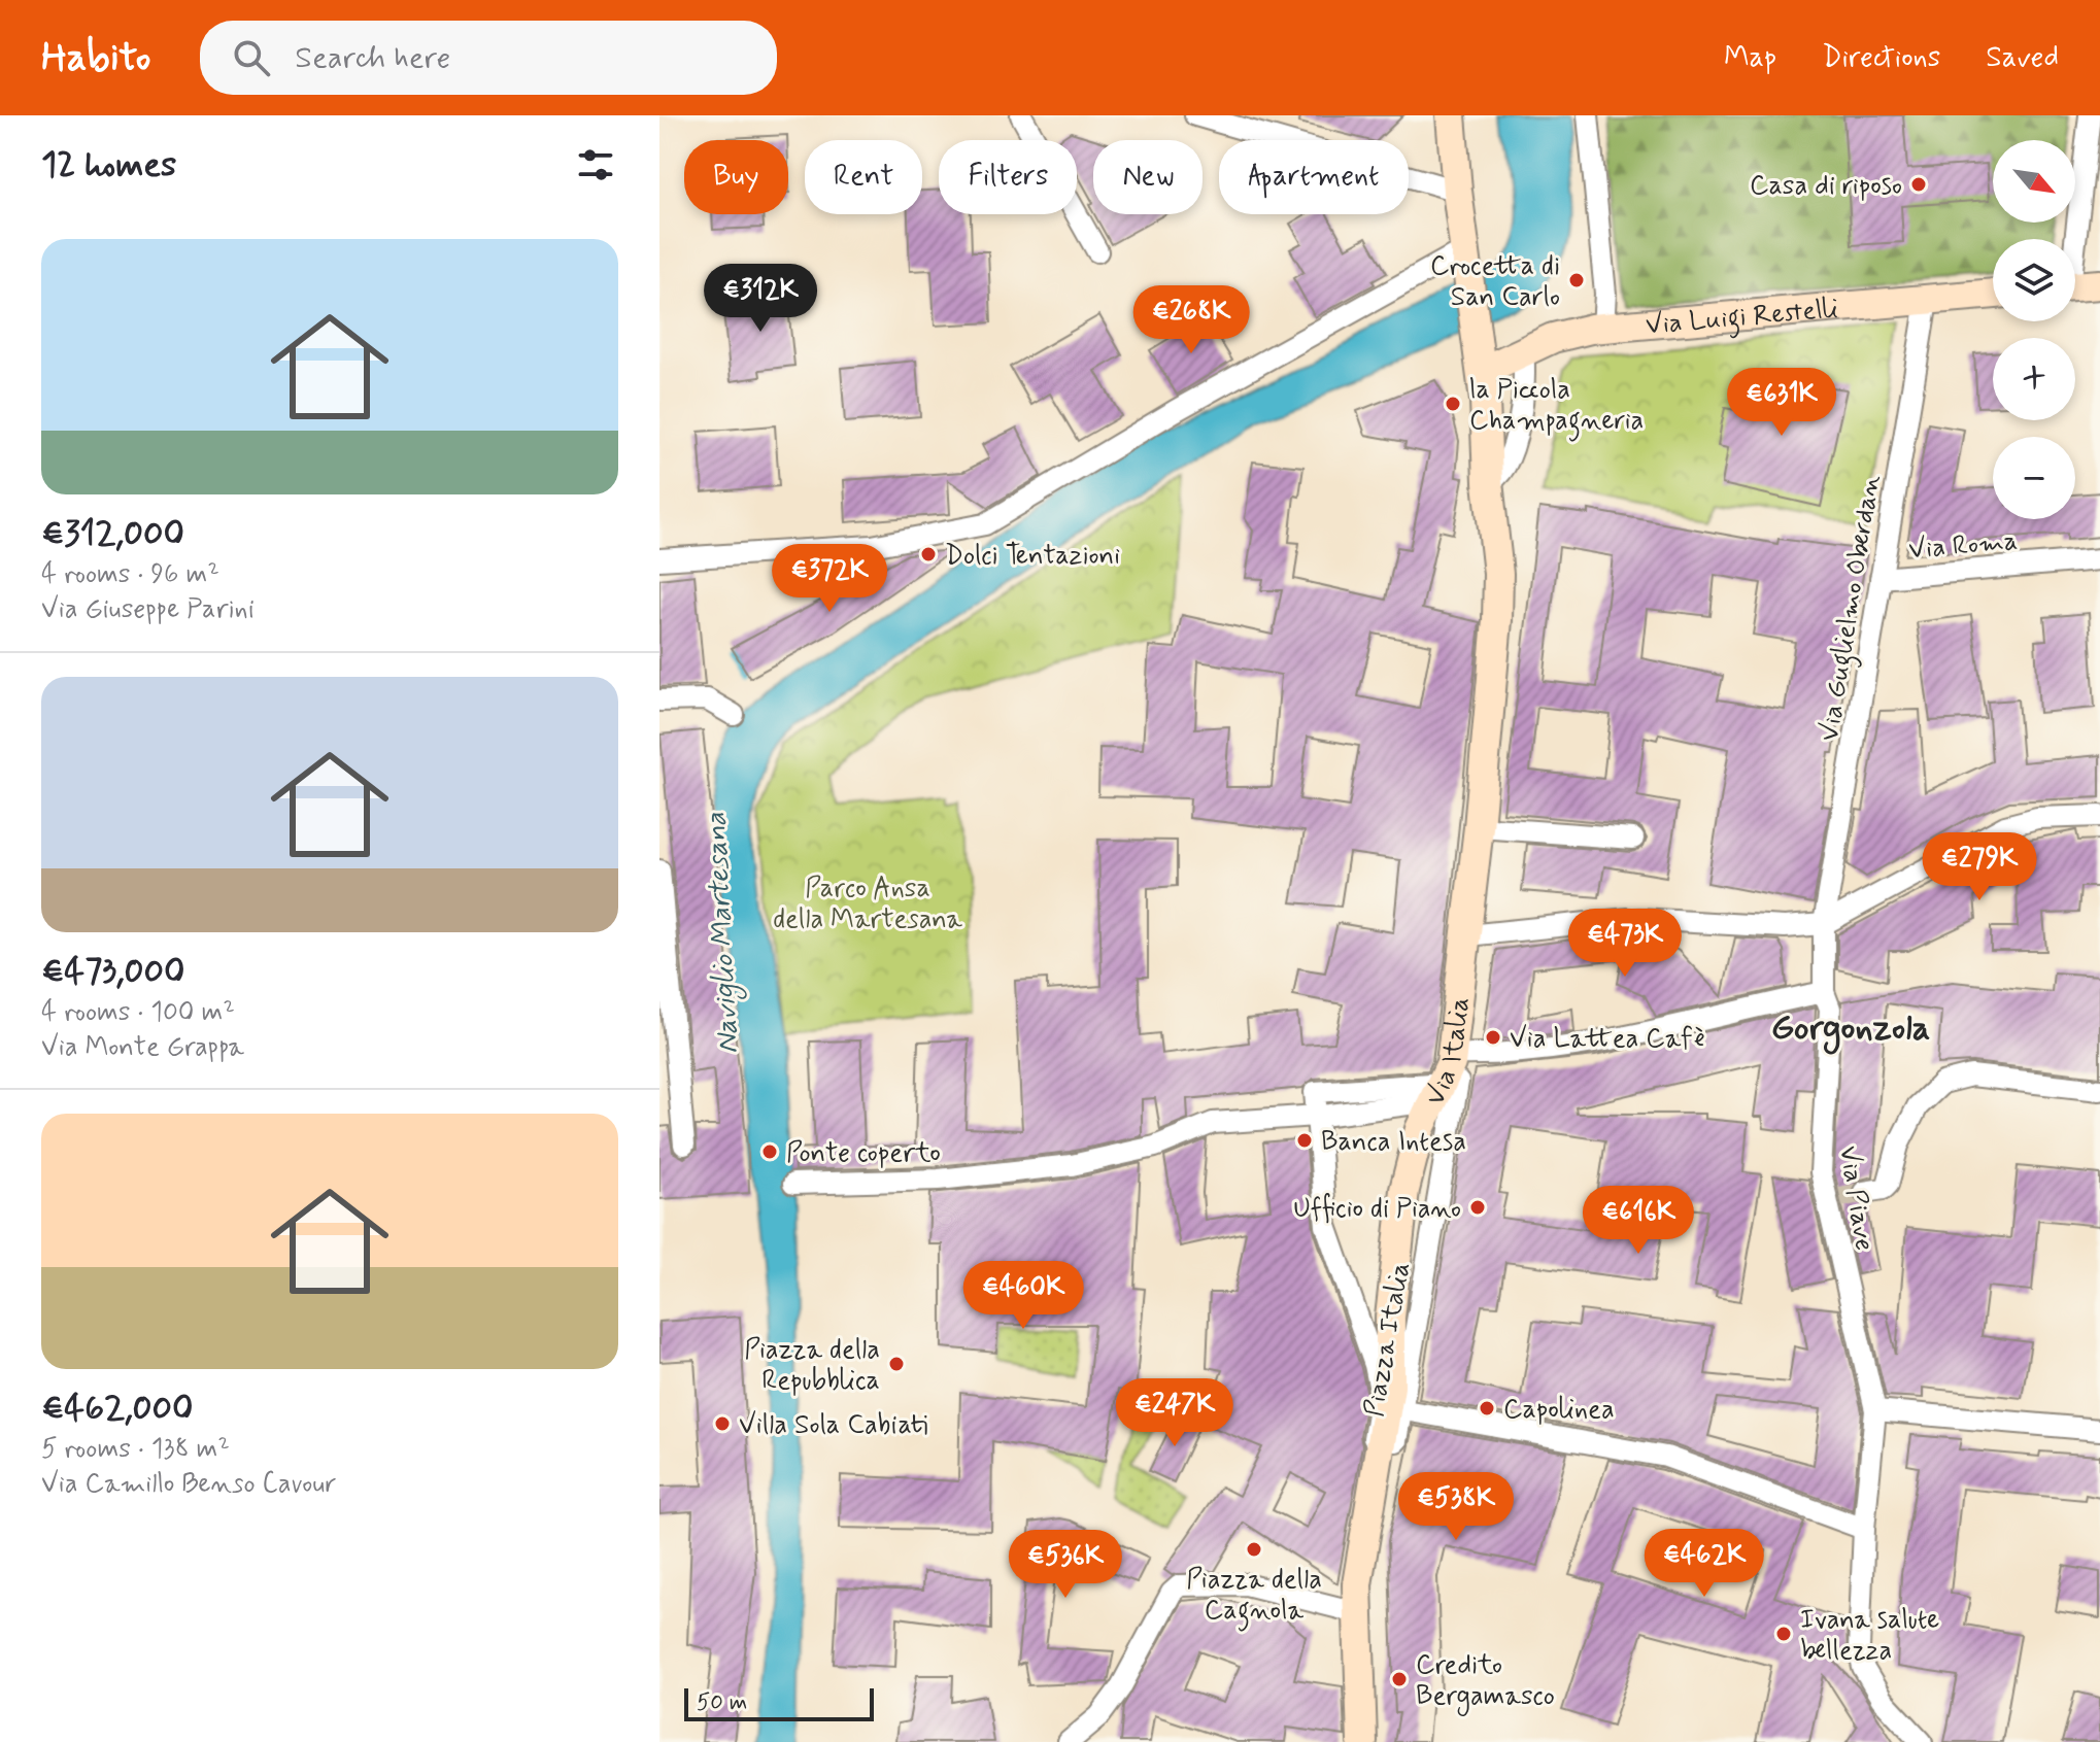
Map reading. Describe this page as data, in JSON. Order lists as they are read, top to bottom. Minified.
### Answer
{"streets":{"street":["Via Luigi Restelli","Via Roma","Via Guglielmo Oberdan","Via Italia","Via Piave","Piazza Italia"]},"crossings":[["Via Luigi Restelli","Via Guglielmo Oberdan"],["Via Luigi Restelli","Via Italia"],["Via Roma","Via Guglielmo Oberdan"],["Via Guglielmo Oberdan","Via Piave"],["Via Italia","Piazza Italia"]],"districts":["Gorgonzola"],"water":["Naviglio Martesana"],"parks":["Parco Ansa della Martesana"],"places":["Casa di riposo","Crocetta di San Carlo","la Piccola Champagneria","Dolci Tentazioni","Via Lattea Cafè","Banca Intesa","Ponte coperto","Ufficio di Piano","Piazza della Repubblica","Capolinea","Villa Sola Cabiati","Piazza della Cagnola","Ivana salute bellezza","Credito Bergamasco"],"scale_bar":"50 m","north":"bottom right","page":{"header":"Habito","search":"Search here","nav":["Map","Directions","Saved"],"heading":"12 homes","map_buttons":["+","−"],"chip":["Buy","Rent","Filters","New","Apartment"],"list":[{"name":"€312,000","note":"4 rooms · 96 m² · Via Giuseppe Parini"},{"name":"€473,000","note":"4 rooms · 100 m² · Via Monte Grappa"},{"name":"€462,000","note":"5 rooms · 138 m² · Via Camillo Benso Cavour"}],"price":["€312K","€268K","€631K","€372K","€279K","€473K","€616K","€460K","€247K","€538K","€462K","€536K"],"scale":"50 m"}}
